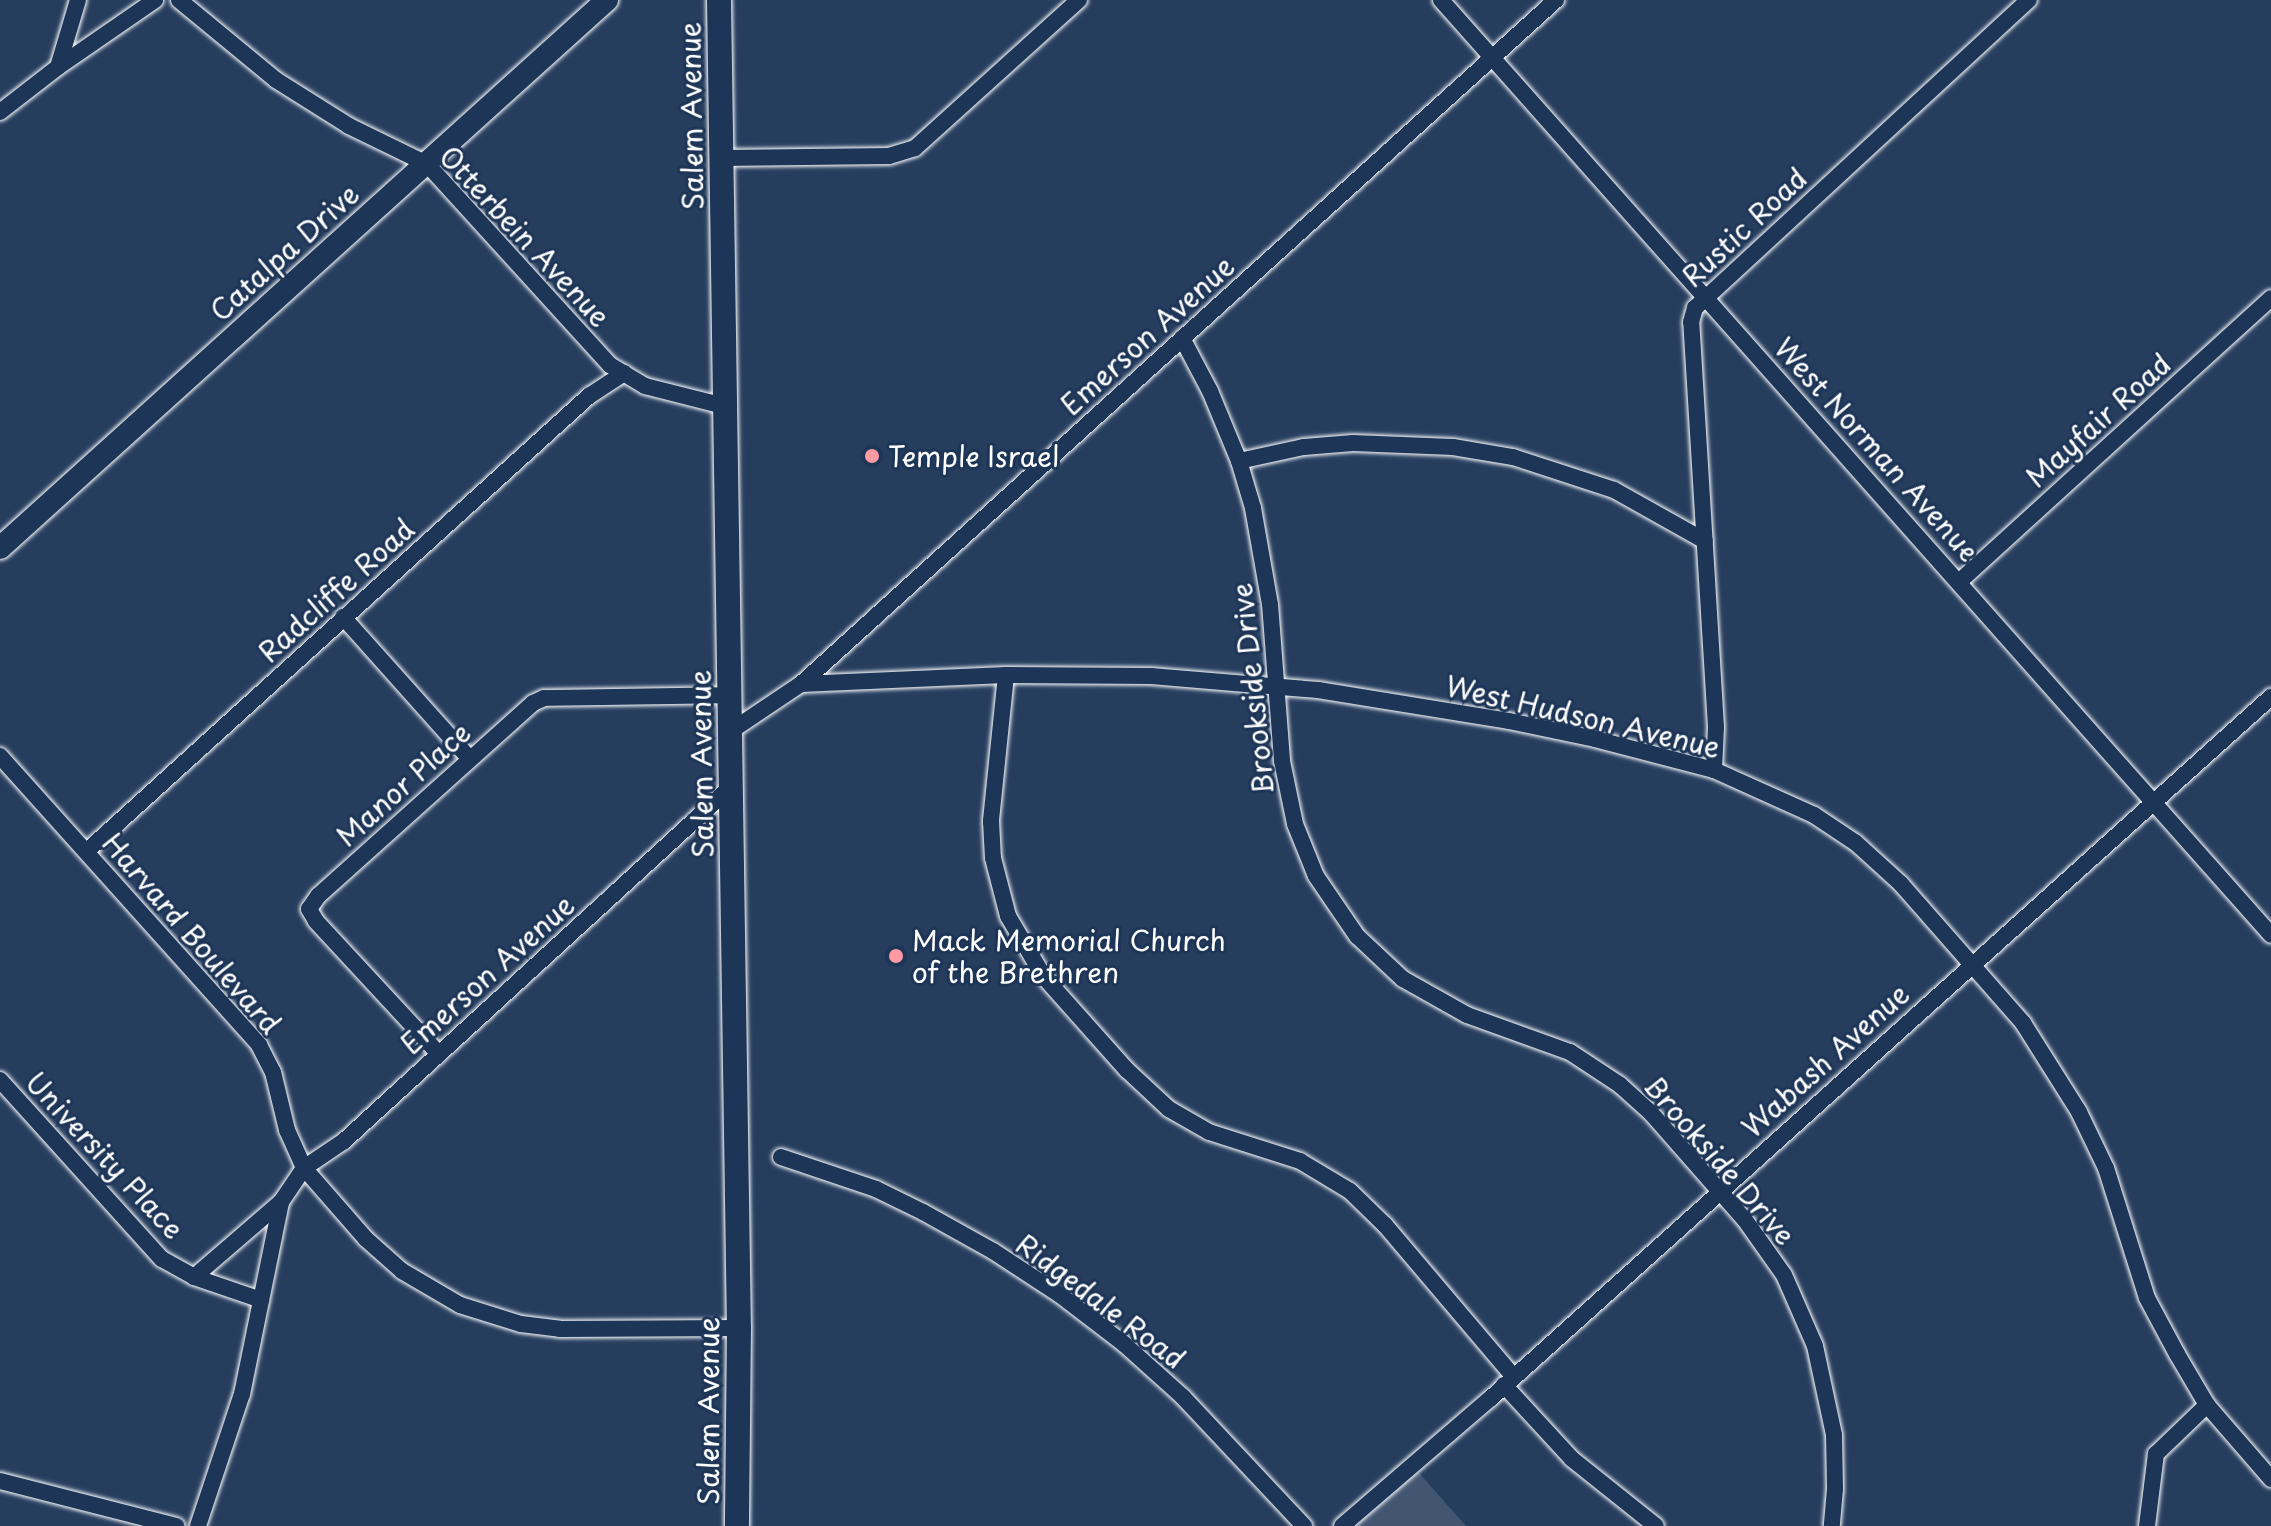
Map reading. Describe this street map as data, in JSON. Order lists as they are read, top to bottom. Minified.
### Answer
{"streets":{"main road":["Salem Avenue"],"street":["Rustic Road","Otterbein Avenue","Catalpa Drive","Emerson Avenue","Mayfair Road","West Norman Avenue","Radcliffe Road","Brookside Drive","West Hudson Avenue","Manor Place","Harvard Boulevard","Wabash Avenue","University Place","Ridgedale Road"]},"crossings":[["Salem Avenue","Otterbein Avenue"],["Salem Avenue","Emerson Avenue"],["Salem Avenue","Manor Place"],["Salem Avenue","Harvard Boulevard"],["Rustic Road","West Norman Avenue"],["Rustic Road","West Hudson Avenue"],["Otterbein Avenue","Catalpa Drive"],["Otterbein Avenue","Radcliffe Road"],["Emerson Avenue","West Norman Avenue"],["Emerson Avenue","Brookside Drive"],["Emerson Avenue","West Hudson Avenue"],["Emerson Avenue","Manor Place"],["Emerson Avenue","Harvard Boulevard"],["Mayfair Road","West Norman Avenue"],["West Norman Avenue","Wabash Avenue"],["Radcliffe Road","Harvard Boulevard"],["Brookside Drive","West Hudson Avenue"],["Brookside Drive","Wabash Avenue"],["West Hudson Avenue","Wabash Avenue"]],"places":["Temple Israel","Mack Memorial Church of the Brethren"]}
